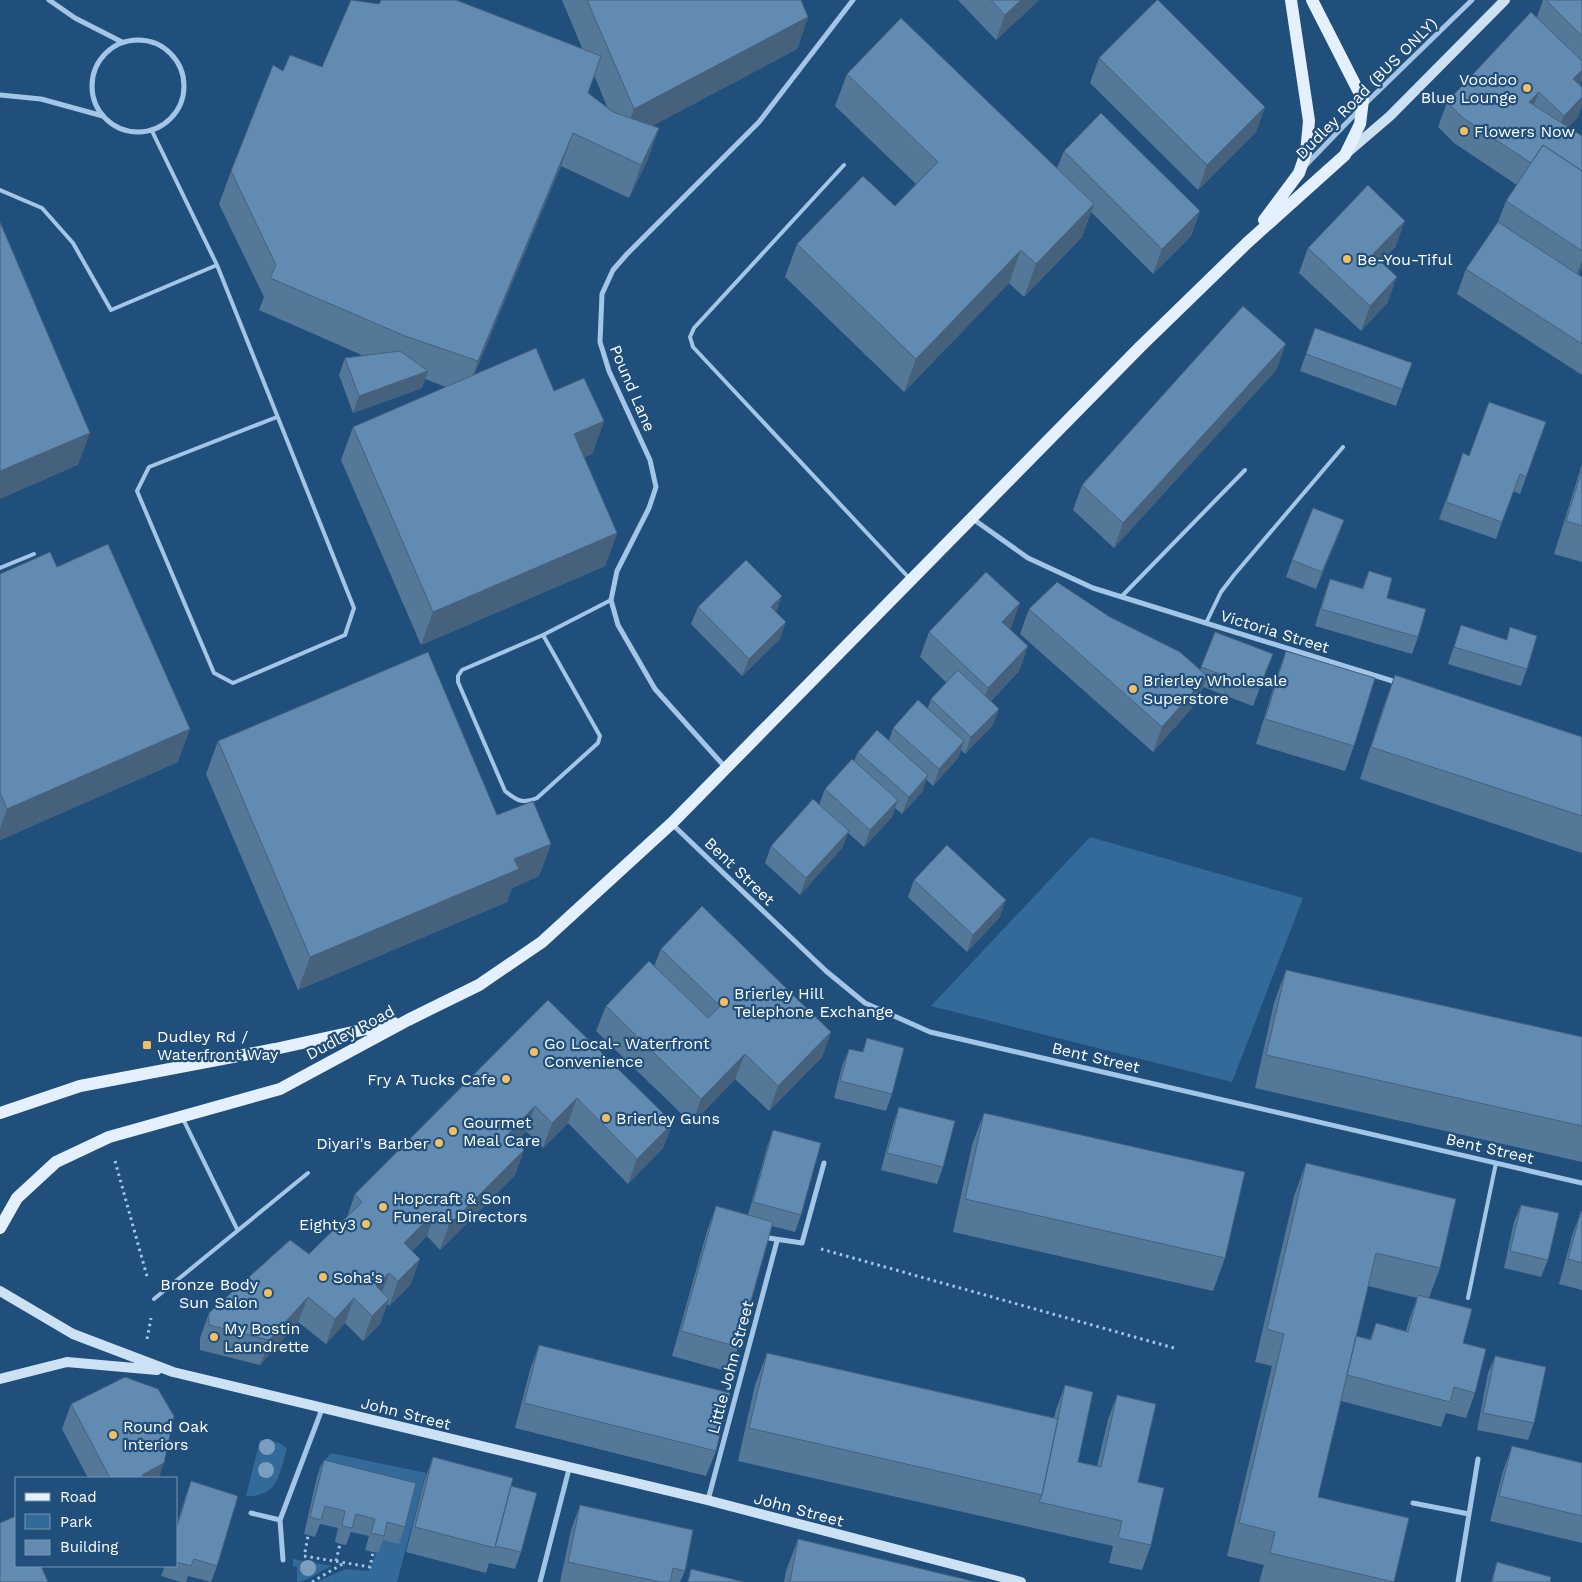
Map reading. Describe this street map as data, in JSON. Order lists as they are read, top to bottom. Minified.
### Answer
{"streets":{"main road":["Dudley Road","John Street"],"street":["Dudley Road (BUS ONLY)","Pound Lane","Victoria Street","Bent Street","Little John Street"]},"crossings":[["Little John Street","John Street"]],"places":{"other":["Voodoo Blue Lounge","Flowers Now","Be-You-Tiful","Brierley Wholesale Superstore","Brierley Hill Telephone Exchange","Go Local- Waterfront Convenience","Fry A Tucks Cafe","Brierley Guns","Gourmet Meal Care","Diyari's Barber","Hopcraft & Son Funeral Directors","Eighty3","Soha's","Bronze Body Sun Salon","My Bostin Laundrette","Round Oak Interiors"],"transit":["Dudley Rd / Waterfront Way"]},"legend":["Road","Park","Building"]}
